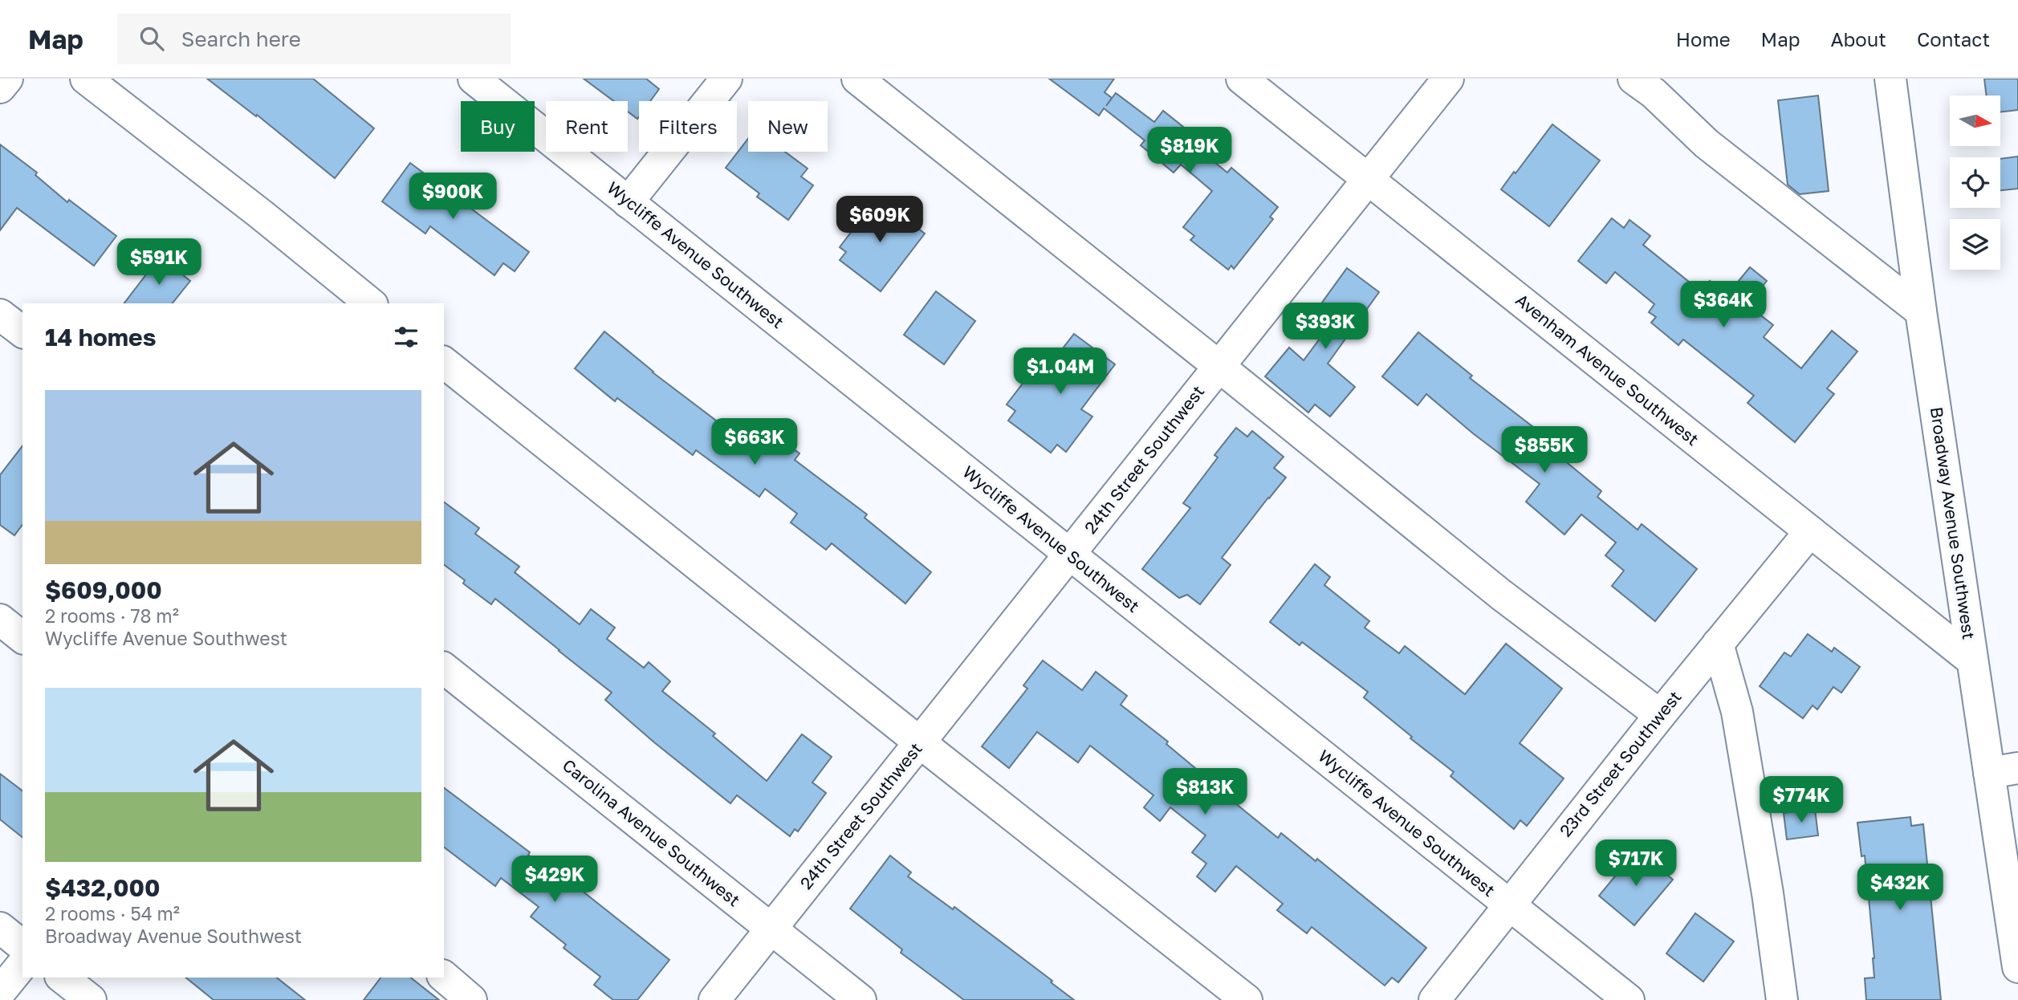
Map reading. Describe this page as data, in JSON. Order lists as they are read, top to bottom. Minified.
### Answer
{"streets":{"street":["Wycliffe Avenue Southwest","Avenham Avenue Southwest","24th Street Southwest","Broadway Avenue Southwest","23rd Street Southwest","Carolina Avenue Southwest"]},"crossings":[["Wycliffe Avenue Southwest","24th Street Southwest"],["Wycliffe Avenue Southwest","23rd Street Southwest"],["Avenham Avenue Southwest","24th Street Southwest"],["Avenham Avenue Southwest","Broadway Avenue Southwest"],["Avenham Avenue Southwest","23rd Street Southwest"],["24th Street Southwest","Carolina Avenue Southwest"]],"north":"right","page":{"header":"Map","search":"Search here","nav":["Home","Map","About","Contact"],"chip":["Buy","Rent","Filters","New"],"price":["$819K","$900K","$609K","$591K","$364K","$393K","$1.04M","$663K","$855K","$813K","$774K","$717K","$429K","$432K"],"heading":"14 homes","list":[{"name":"$609,000","note":"2 rooms · 78 m² · Wycliffe Avenue Southwest"},{"name":"$432,000","note":"2 rooms · 54 m² · Broadway Avenue Southwest"}]}}
